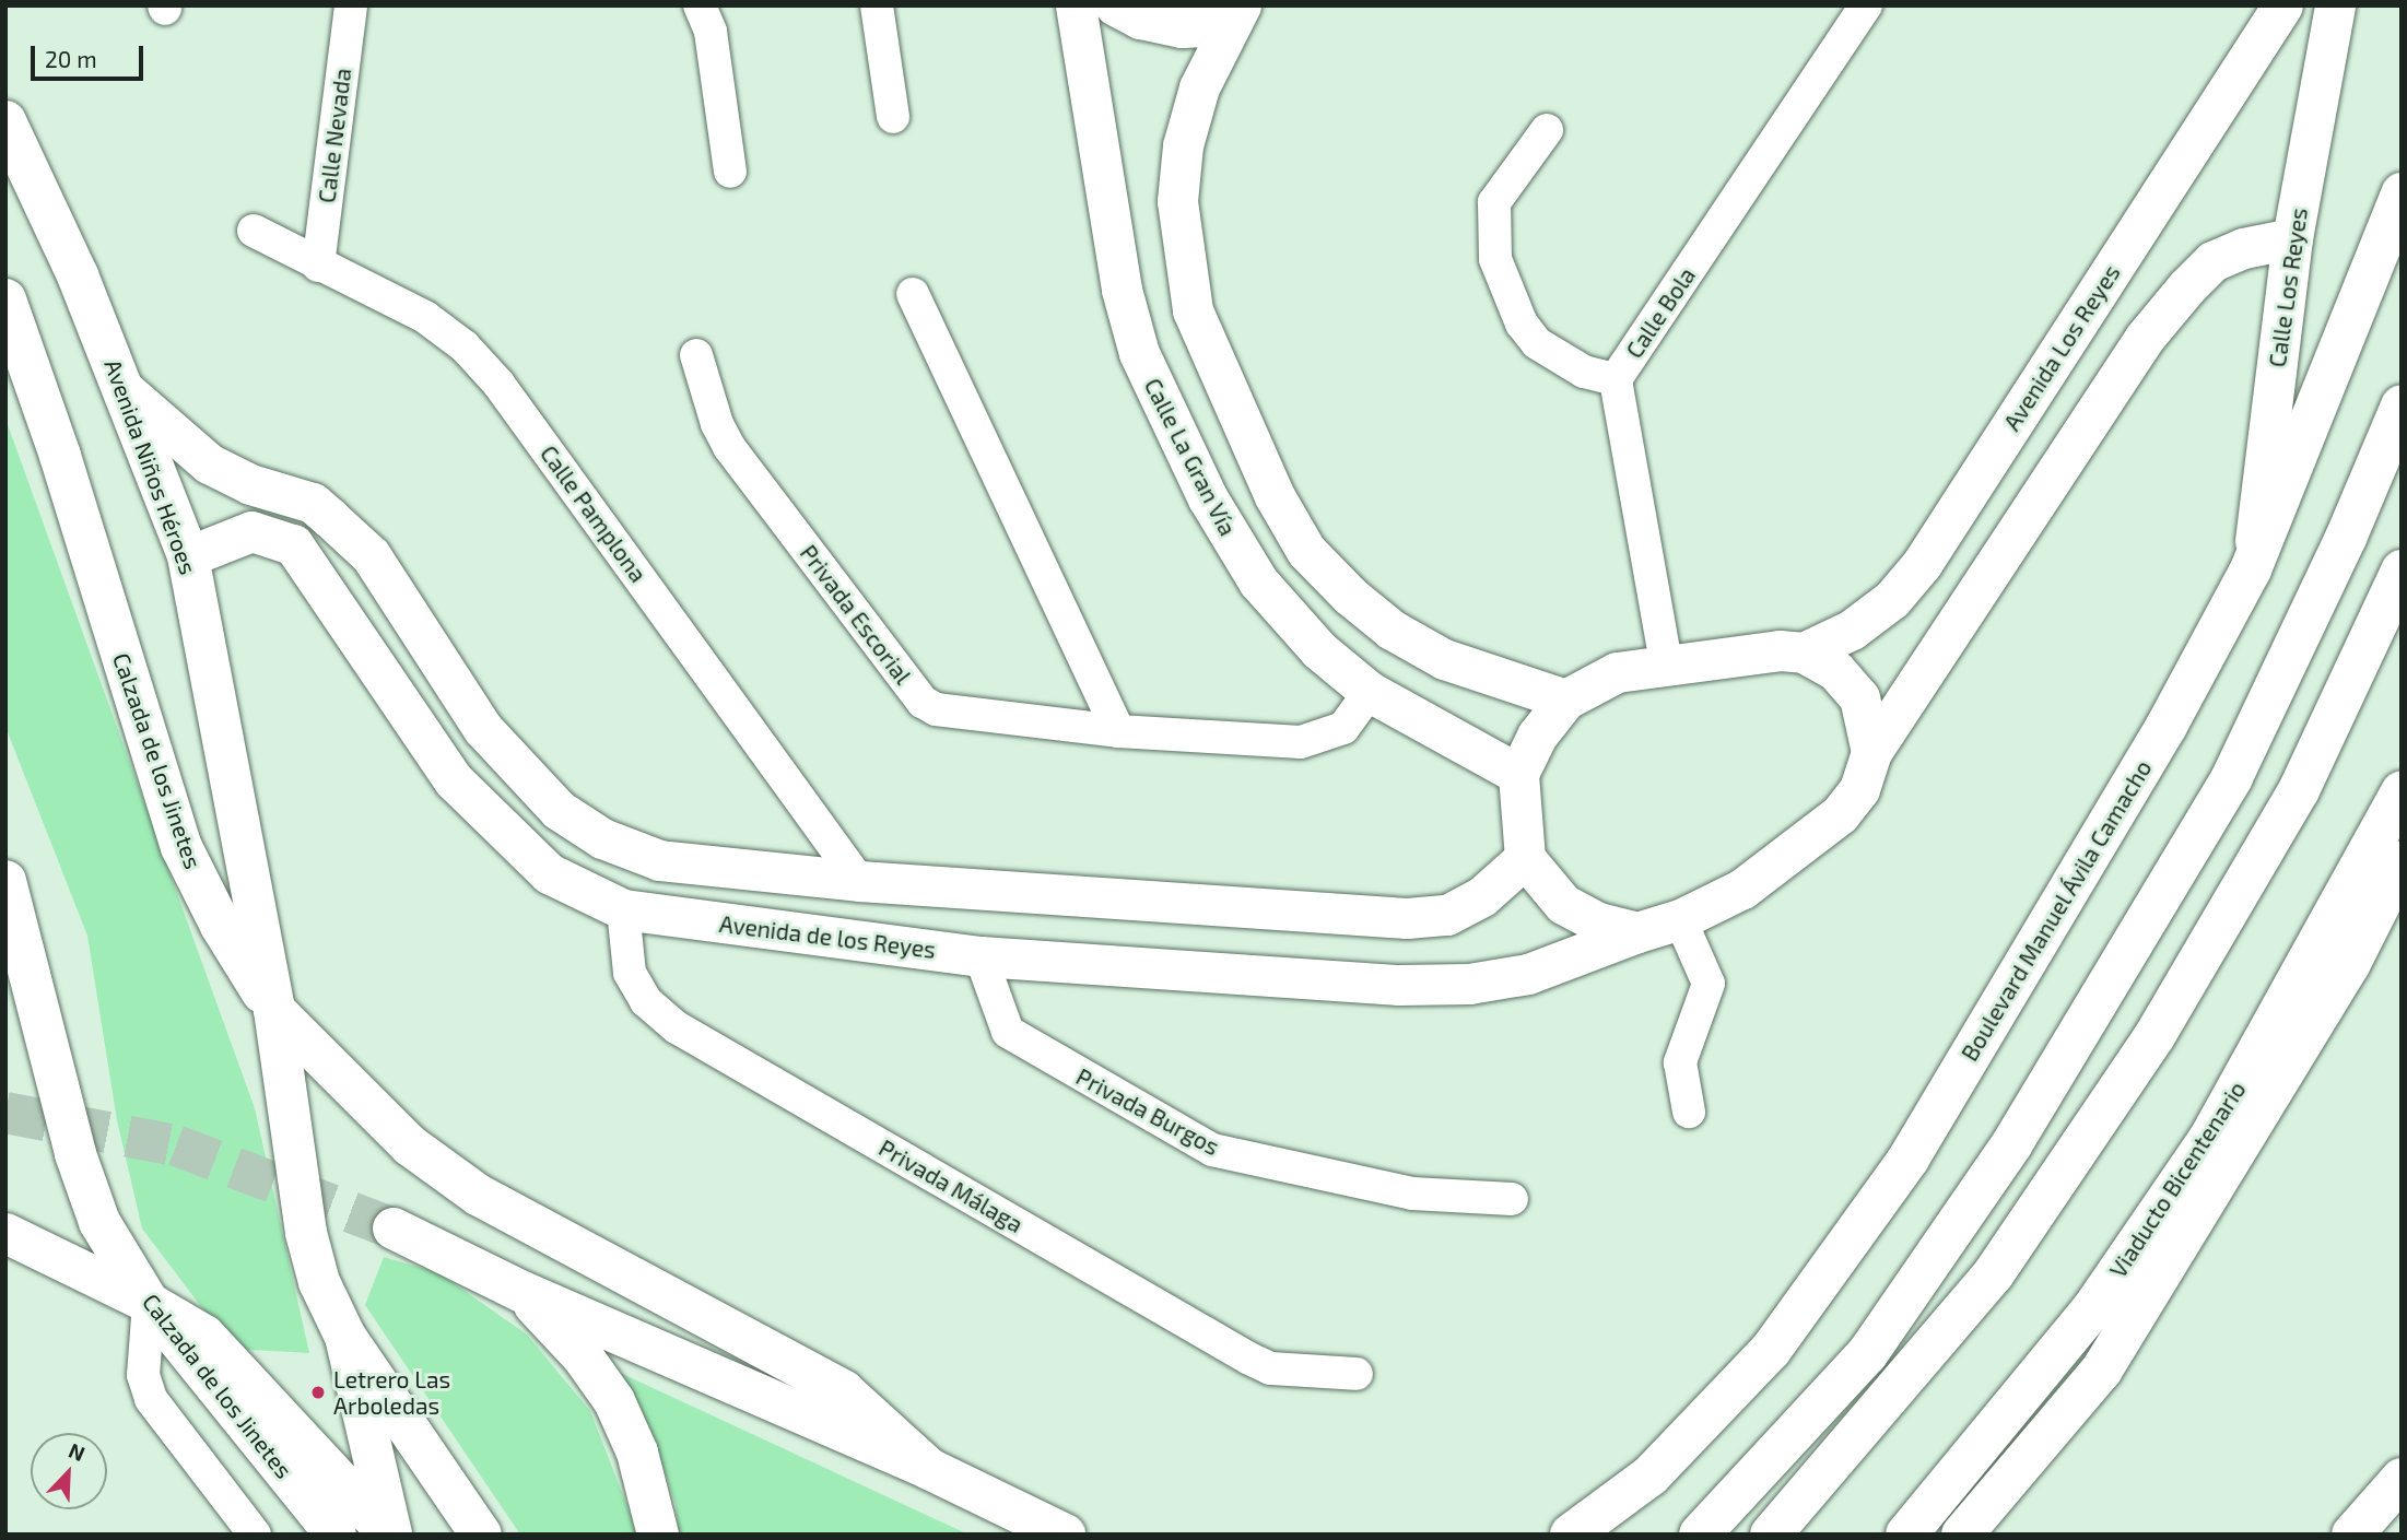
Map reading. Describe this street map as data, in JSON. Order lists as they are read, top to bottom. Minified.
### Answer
{"streets":{"main road":["Avenida Niños Héroes","Calzada de los Jinetes","Boulevard Manuel Ávila Camacho","Viaducto Bicentenario"],"street":["Calle Nevada","Calle Los Reyes","Calle Bola","Avenida Los Reyes","Calle La Gran Vía","Calle Pamplona","Privada Escorial","Avenida de los Reyes","Privada Burgos","Privada Málaga"]},"crossings":[["Calle Nevada","Calle Pamplona"],["Calle Los Reyes","Boulevard Manuel Ávila Camacho"],["Calle La Gran Vía","Privada Escorial"],["Avenida Niños Héroes","Calzada de los Jinetes"],["Avenida de los Reyes","Privada Burgos"],["Avenida de los Reyes","Privada Málaga"]],"places":["Letrero Las Arboledas"],"scale_bar":"20 m","north":"top right"}
